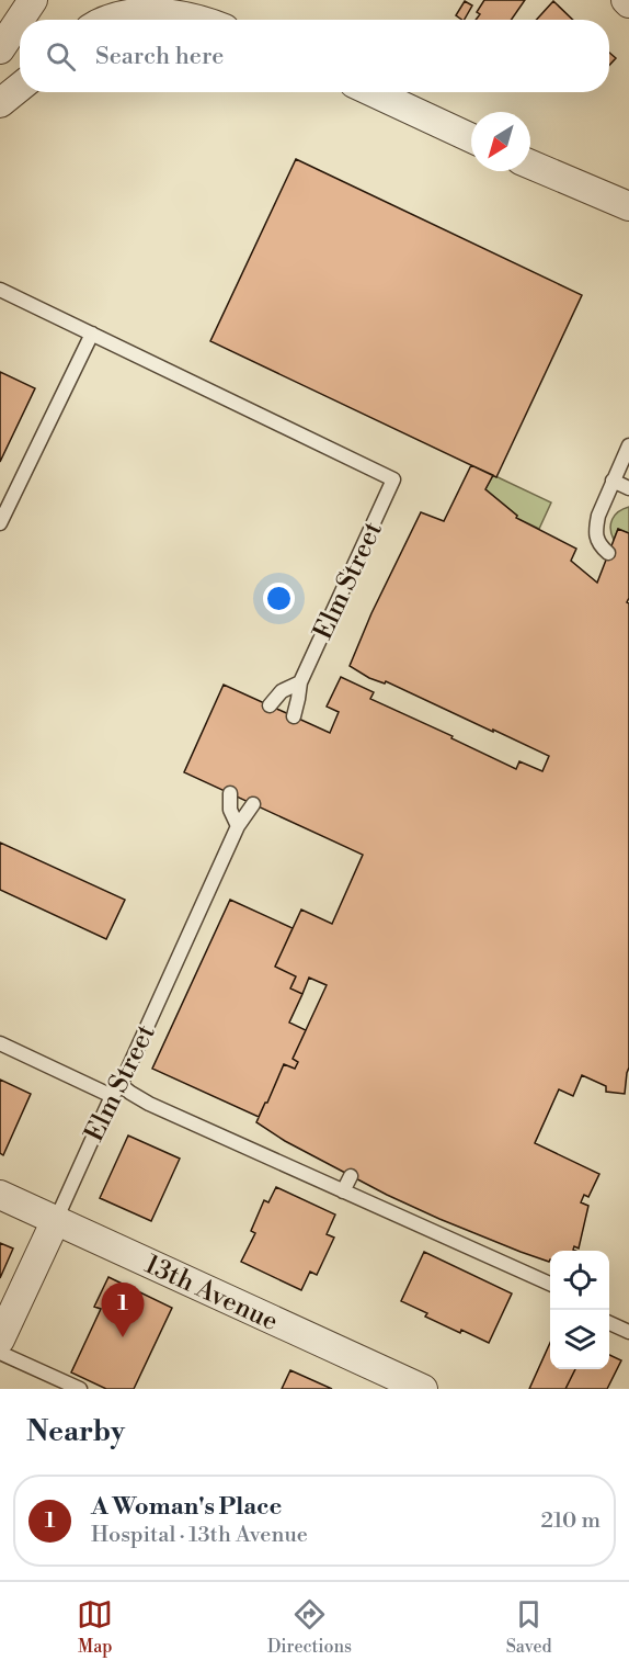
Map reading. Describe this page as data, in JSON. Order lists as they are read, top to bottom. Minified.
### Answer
{"streets":{"street":["Elm Street","13th Avenue"]},"crossings":[["Elm Street","13th Avenue"]],"north":"bottom left","page":{"search":"Search here","pins":"1","heading":"Nearby","list":[{"mark":"1","name":"A Woman's Place","note":"Hospital · 13th Avenue","value":"210 m"}],"nav":["Map","Directions","Saved"]}}
